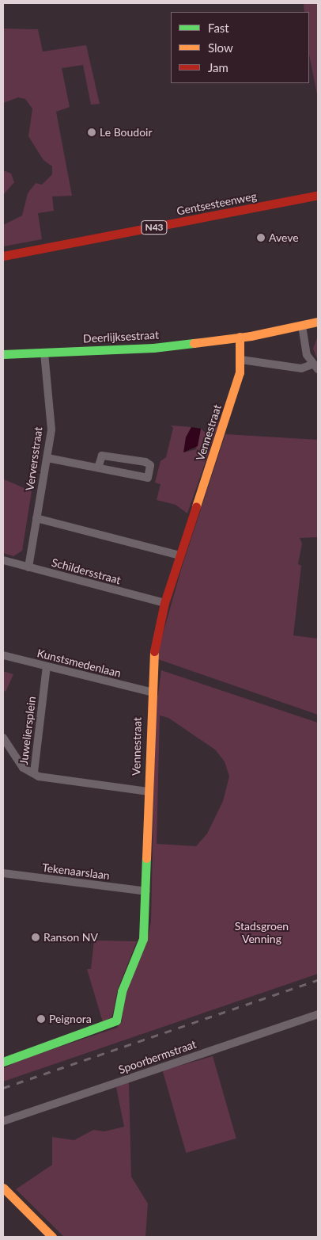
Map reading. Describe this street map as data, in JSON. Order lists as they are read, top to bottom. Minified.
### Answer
{"streets":{"street":["Gentsesteenweg","N43","Deerlijksestraat","Vennestraat","Verversstraat","Schildersstraat","Kunstsmedenlaan","Juweliersplein","Tekenaarslaan","Spoorbermstraat"]},"crossings":[["Deerlijksestraat","Vennestraat"],["Deerlijksestraat","Verversstraat"],["Vennestraat","Schildersstraat"],["Vennestraat","Kunstsmedenlaan"],["Vennestraat","Tekenaarslaan"],["Verversstraat","Schildersstraat"],["Kunstsmedenlaan","Juweliersplein"]],"parks":["Stadsgroen Venning"],"places":["Le Boudoir","Aveve","Ranson NV","Peignora"],"legend":["Fast","Slow","Jam"]}
